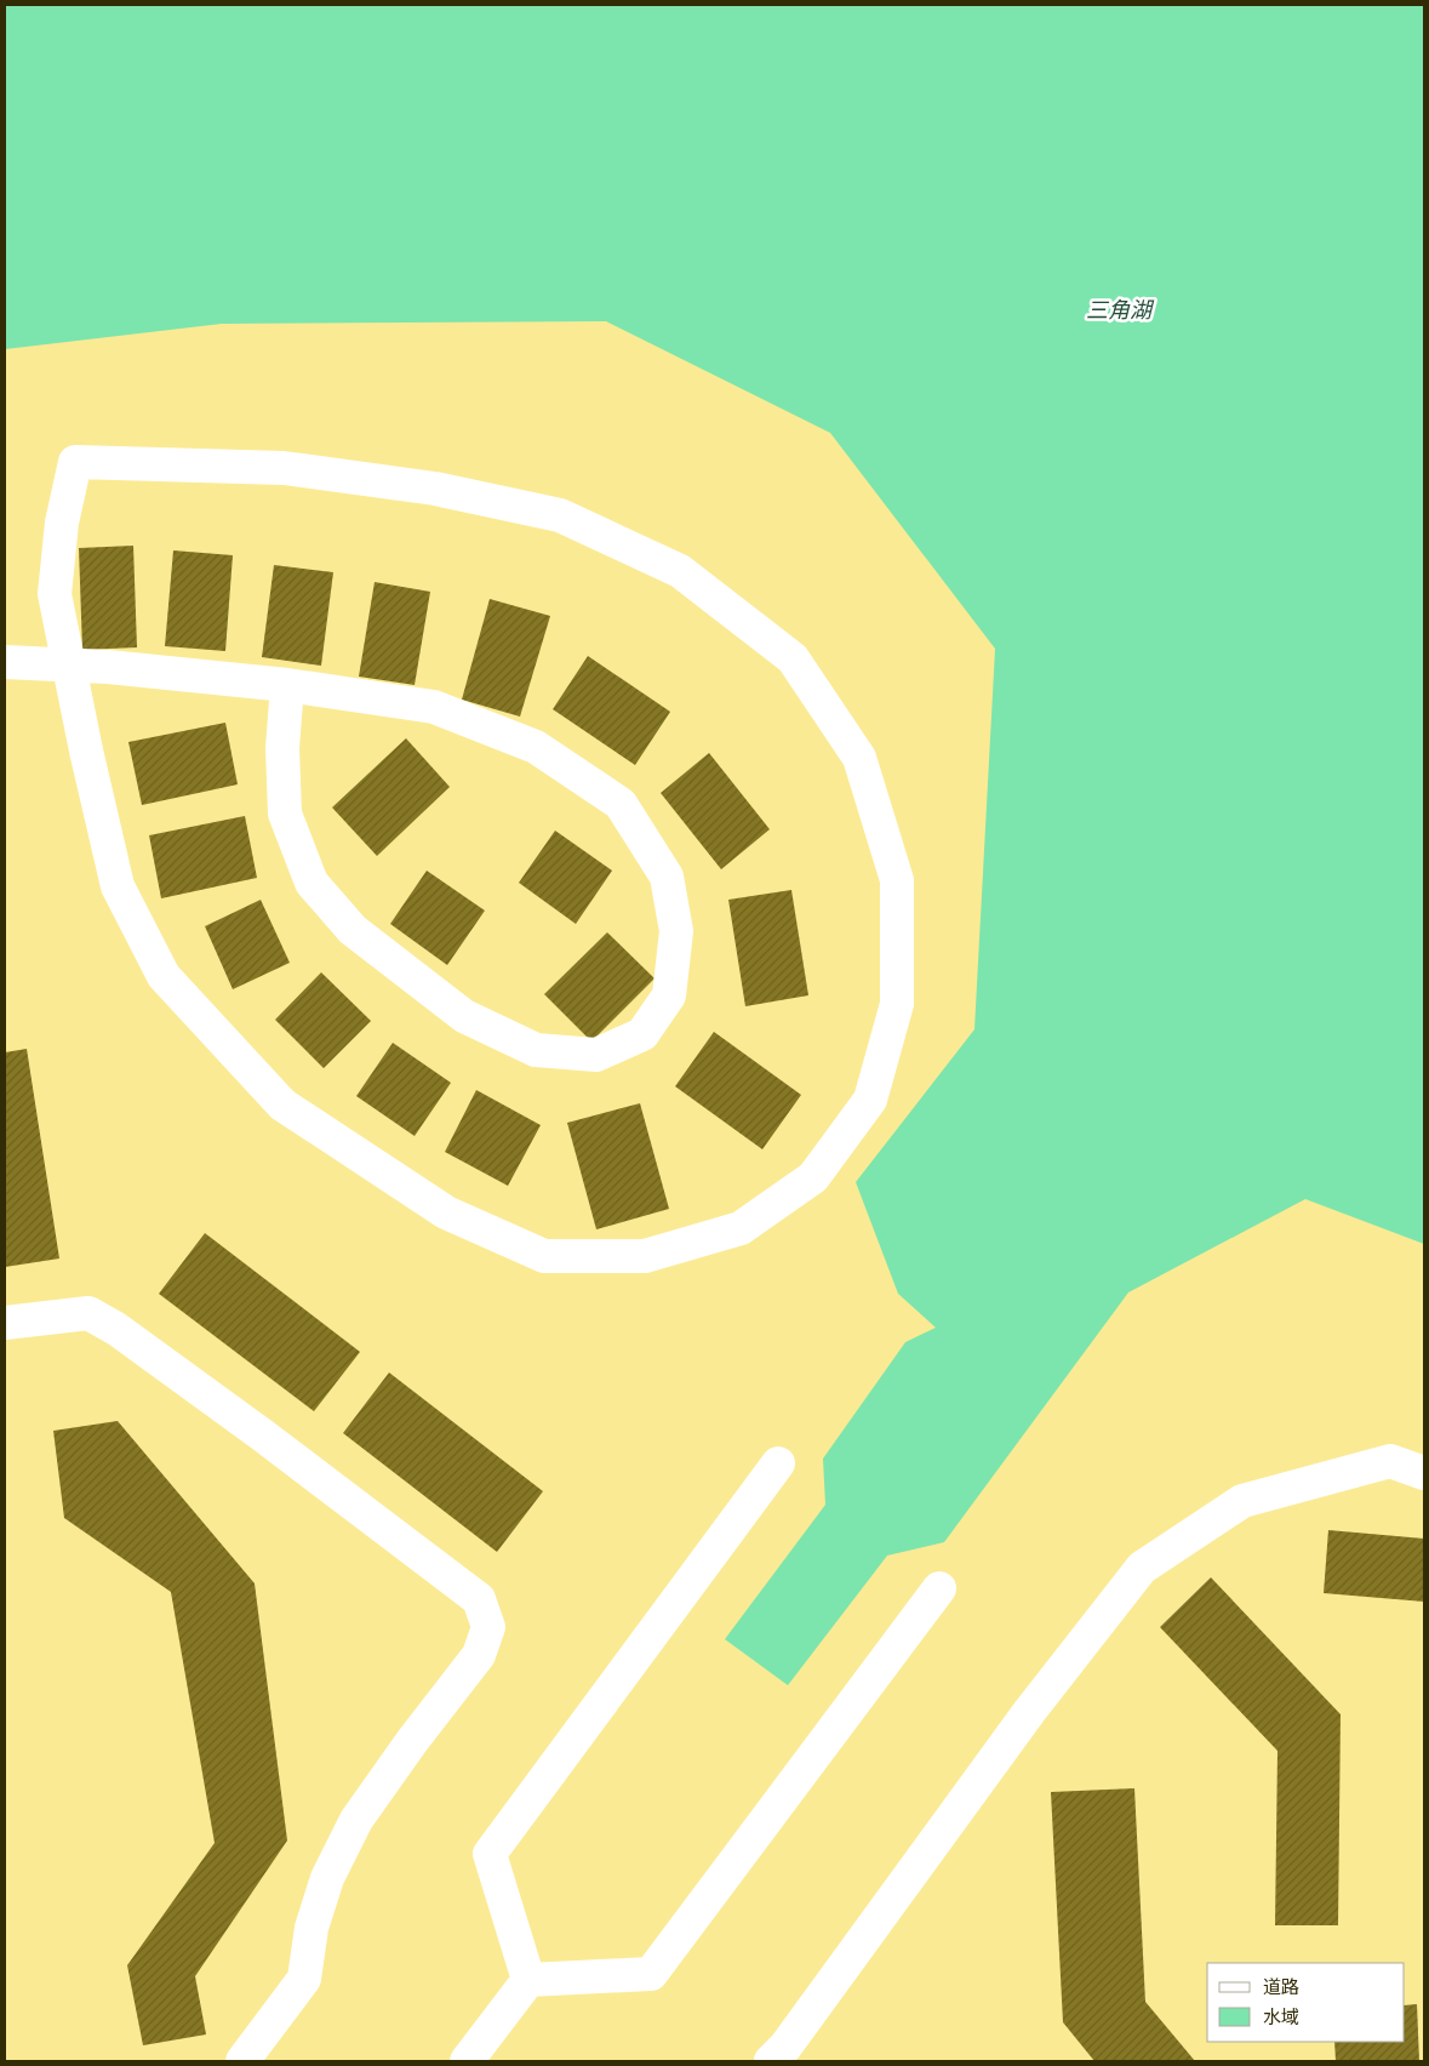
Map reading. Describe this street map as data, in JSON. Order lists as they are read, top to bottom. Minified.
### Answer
{"water":["三角湖"],"legend":["道路","水域"]}
